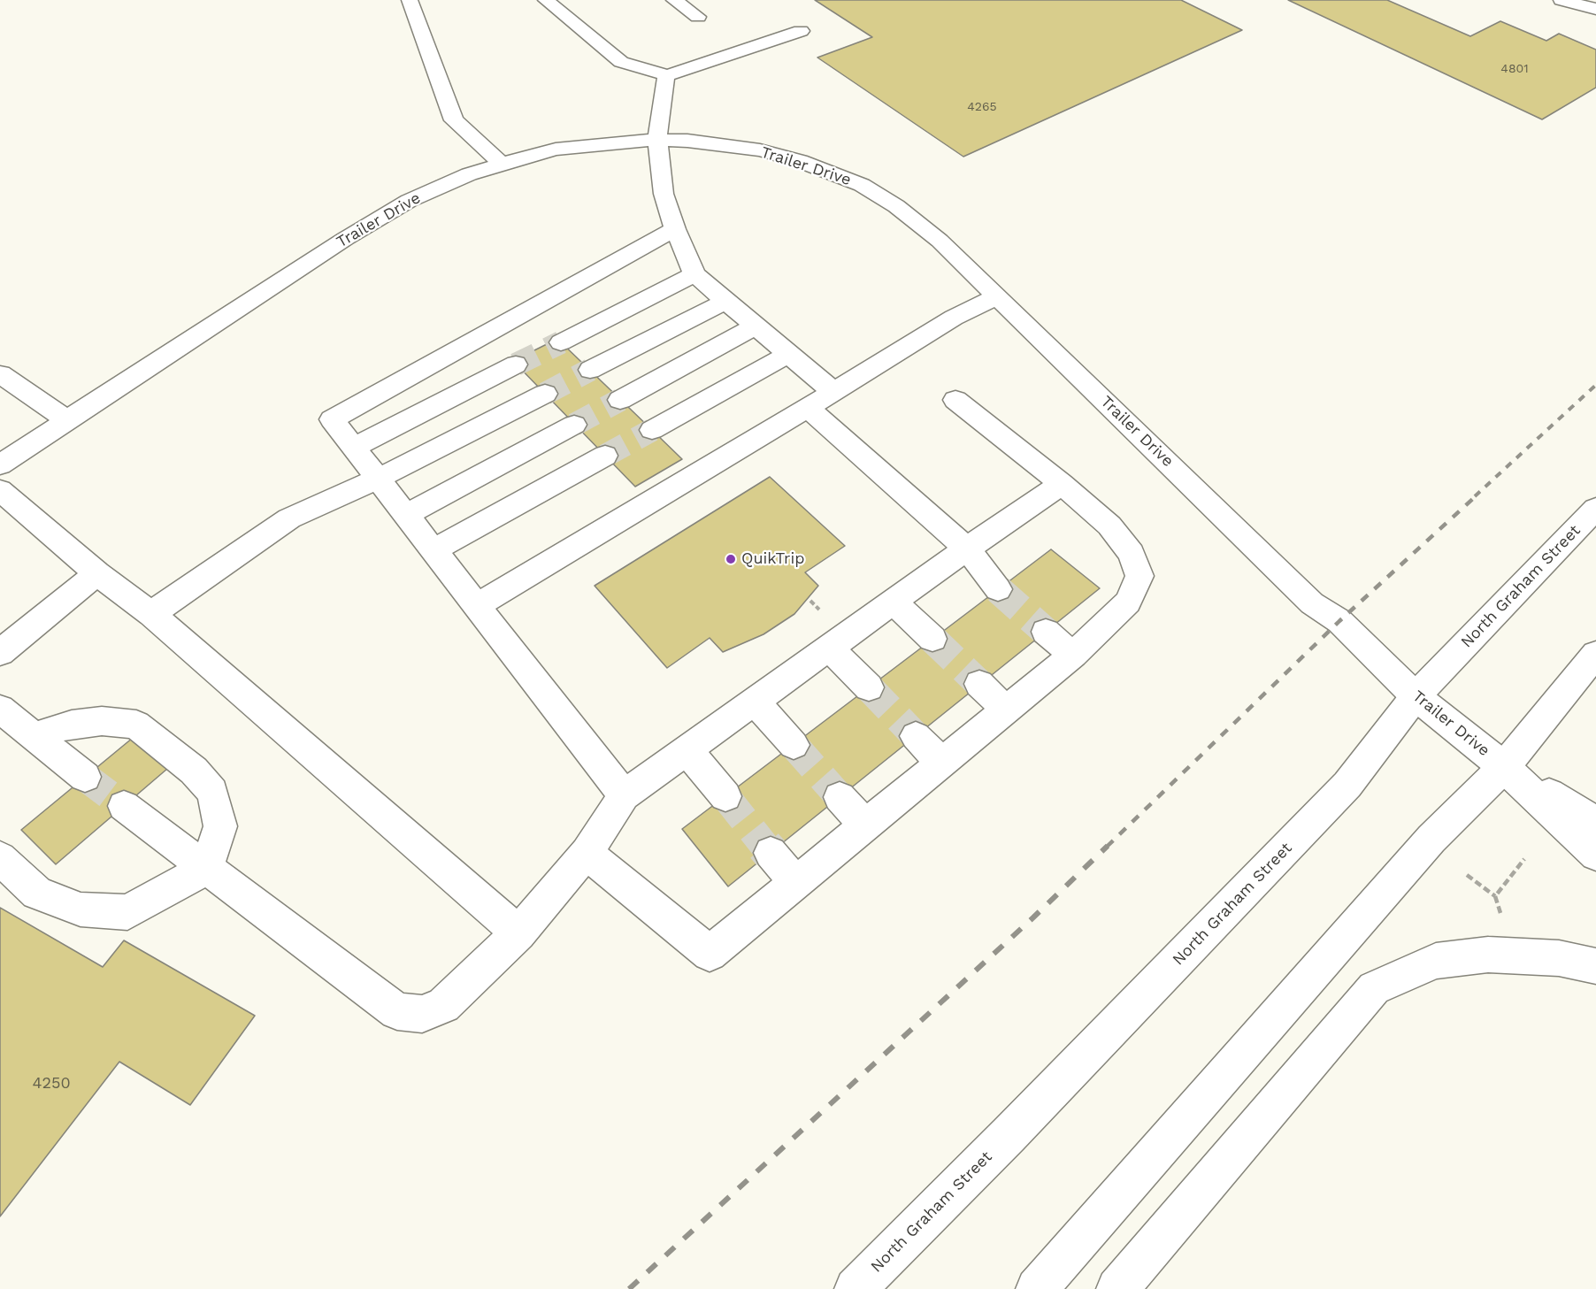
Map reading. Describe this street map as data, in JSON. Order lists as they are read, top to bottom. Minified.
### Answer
{"streets":{"main road":["Trailer Drive","North Graham Street"]},"crossings":[["Trailer Drive","North Graham Street"]],"places":["QuikTrip"],"house_numbers":["4801","4265","4250"]}
